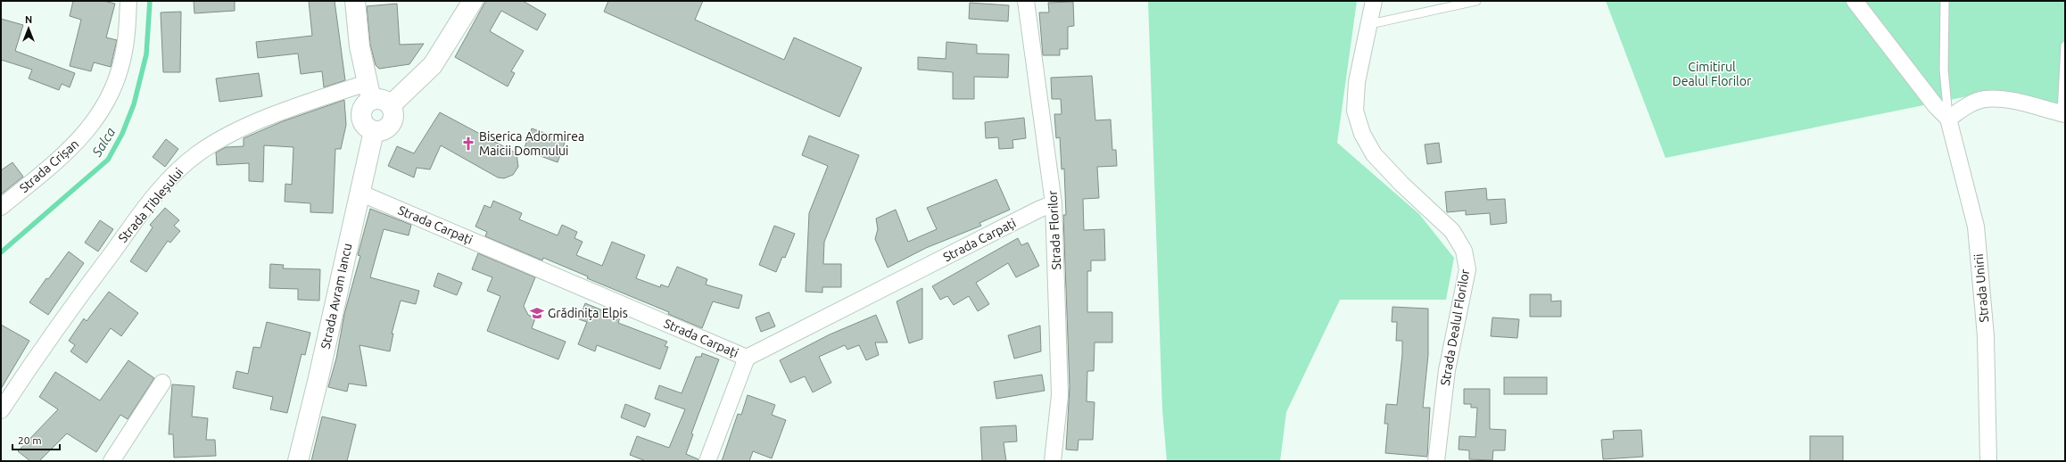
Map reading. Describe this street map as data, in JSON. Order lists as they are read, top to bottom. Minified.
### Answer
{"streets":{"main road":["Strada Avram Iancu"],"street":["Strada Crișan","Strada Țibleșului","Strada Carpați","Strada Florilor","Strada Unirii","Strada Dealul Florilor"]},"crossings":[["Strada Țibleșului","Strada Avram Iancu"],["Strada Carpați","Strada Florilor"],["Strada Carpați","Strada Avram Iancu"]],"water":["Salca"],"parks":["Cimitirul Dealul Florilor"],"places":{"church":["Biserica Adormirea Maicii Domnului"],"school or university":["Grădinița Elpis"]},"scale_bar":"20 m","north":"top"}
